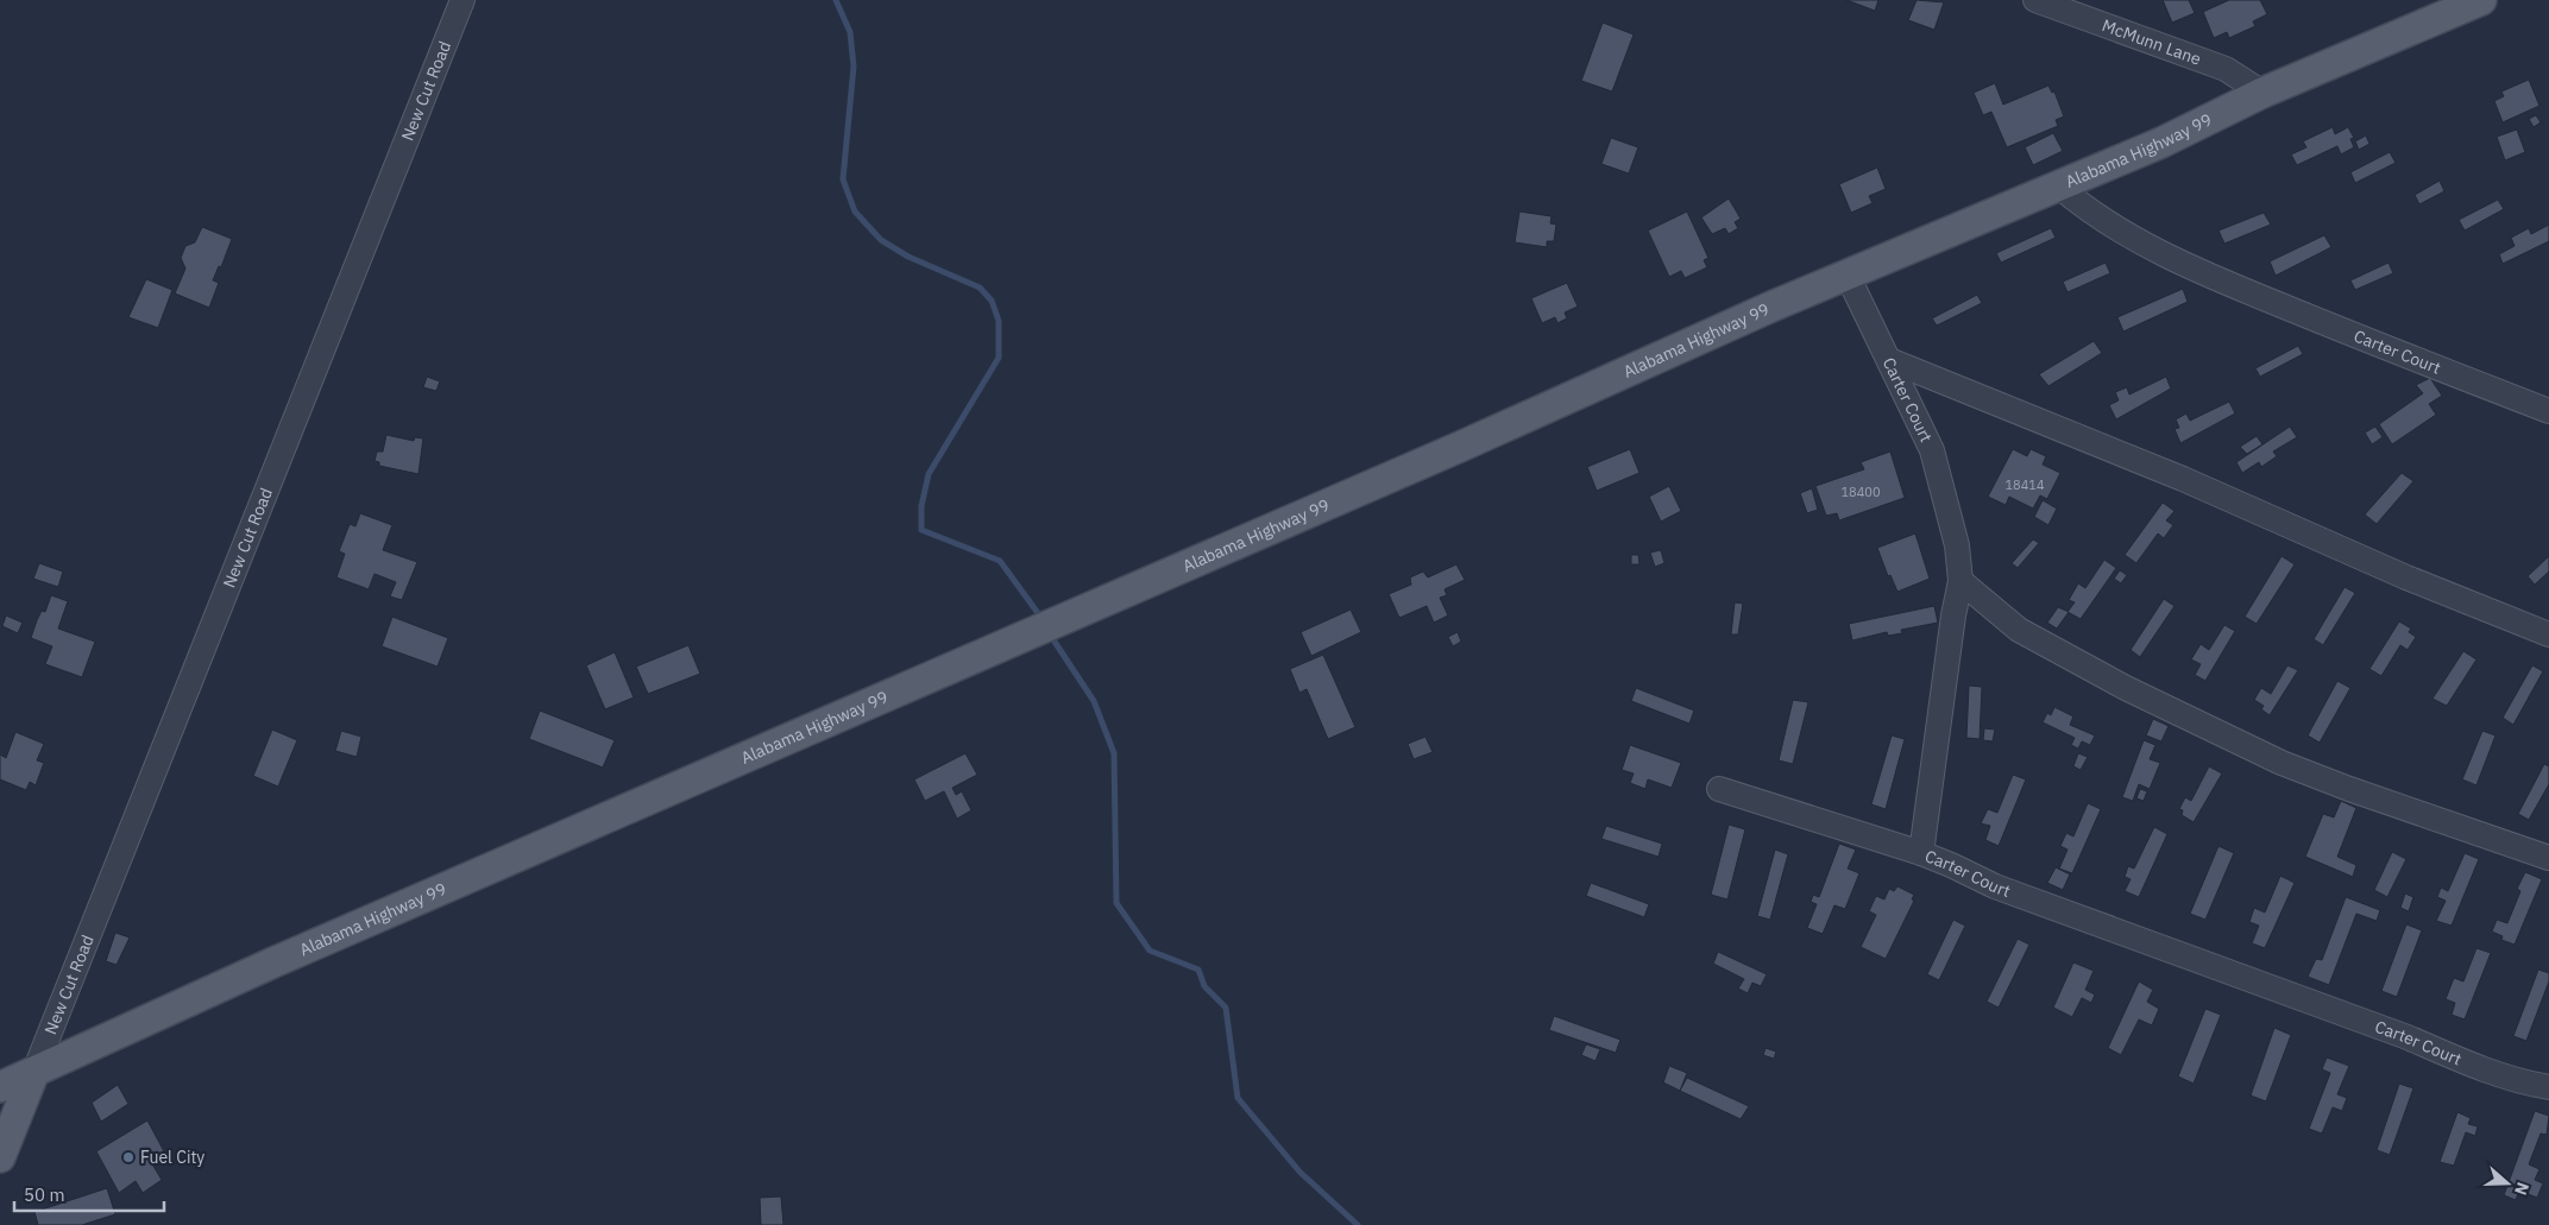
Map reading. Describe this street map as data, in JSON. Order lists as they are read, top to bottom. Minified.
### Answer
{"streets":{"main road":["Alabama Highway 99"],"street":["McMunn Lane","New Cut Road","Carter Court"]},"crossings":[["McMunn Lane","Alabama Highway 99"],["New Cut Road","Alabama Highway 99"],["Alabama Highway 99","Carter Court"]],"places":["Fuel City"],"house_numbers":["18414","18400"],"scale_bar":"50 m","north":"right"}
